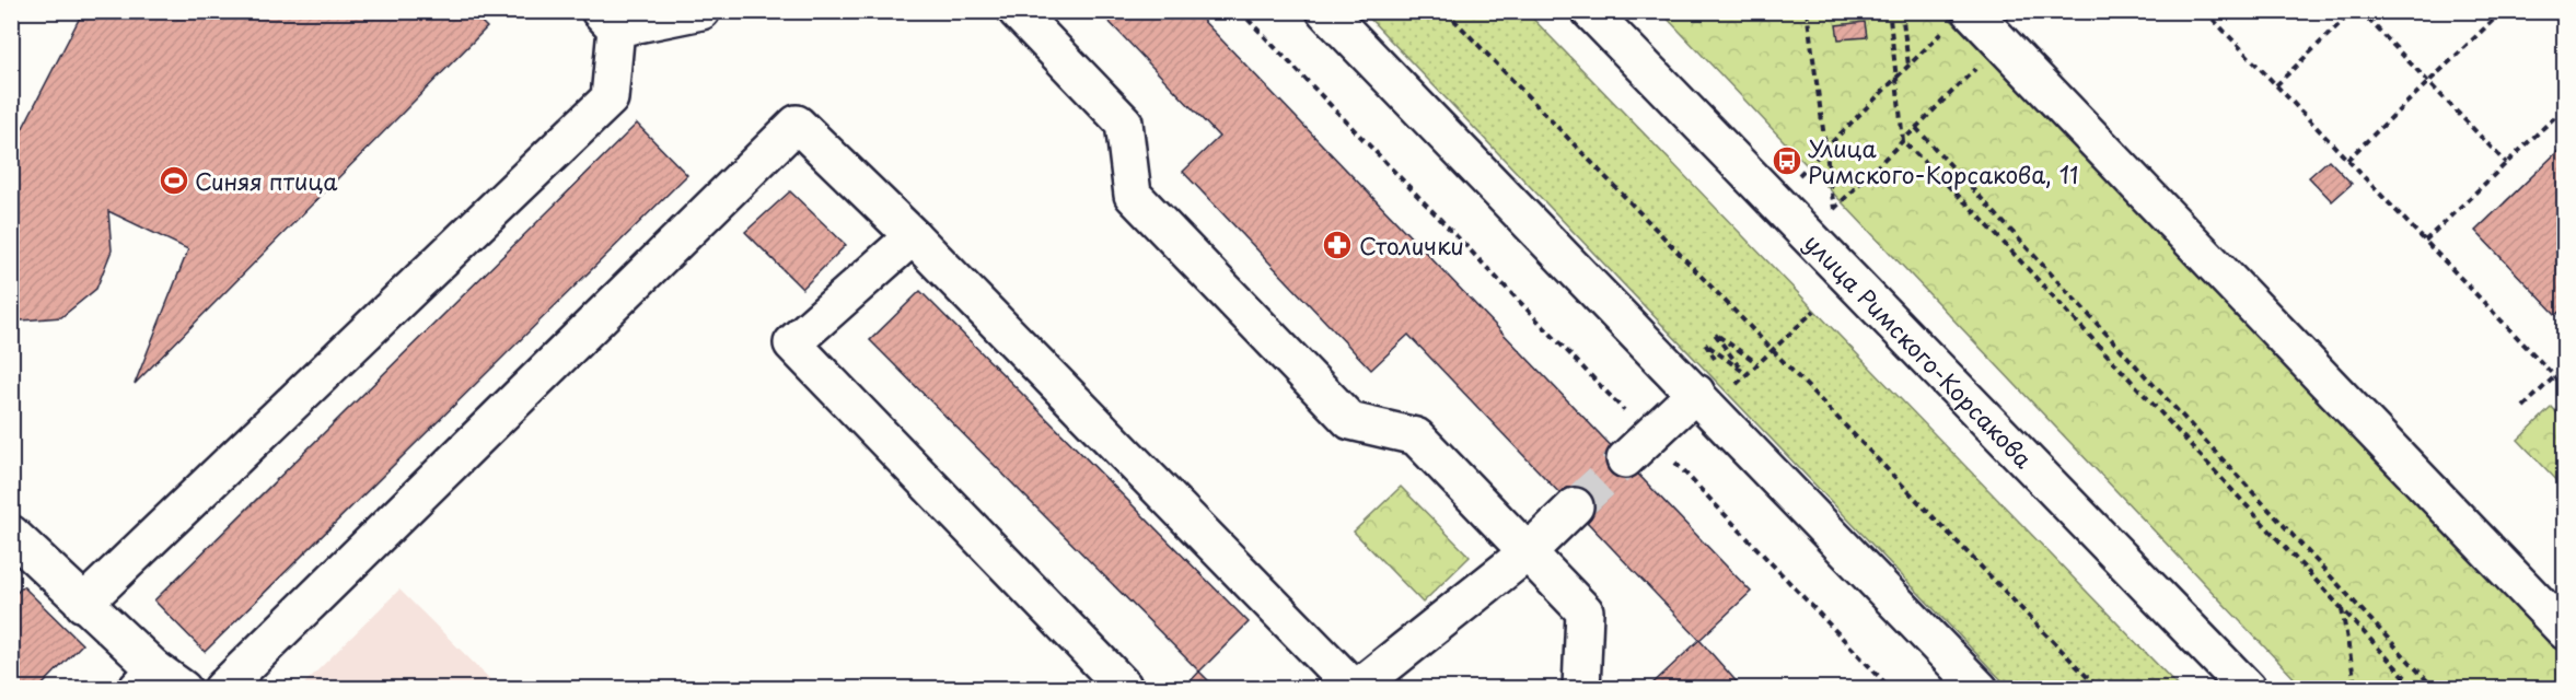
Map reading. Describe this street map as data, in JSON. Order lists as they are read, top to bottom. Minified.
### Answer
{"streets":{"street":["улица Римского-Корсакова"]},"places":{"bus stop":["Улица Римского-Корсакова, 11"],"sports":["Синяя птица"],"pharmacy":["Столички"]}}
